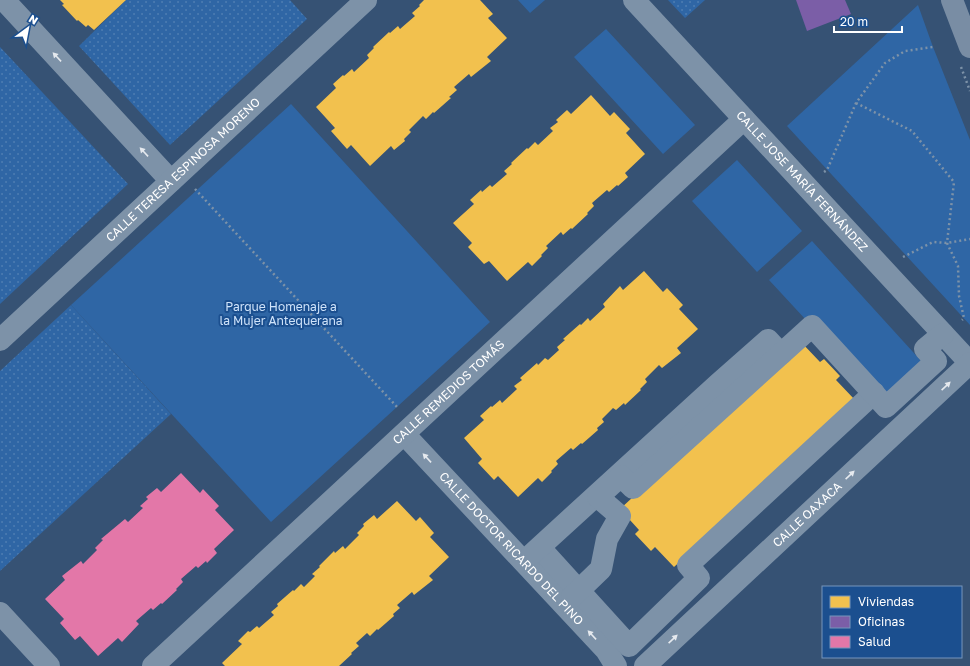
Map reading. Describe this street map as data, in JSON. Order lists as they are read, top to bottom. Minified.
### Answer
{"streets":{"street":["CALLE TERESA ESPINOSA MORENO","CALLE JOSE MARÍA FERNÁNDEZ","CALLE REMEDIOS TOMÁS","CALLE OAXACA","CALLE DOCTOR RICARDO DEL PINO"]},"crossings":[["CALLE JOSE MARÍA FERNÁNDEZ","CALLE REMEDIOS TOMÁS"],["CALLE JOSE MARÍA FERNÁNDEZ","CALLE OAXACA"],["CALLE REMEDIOS TOMÁS","CALLE DOCTOR RICARDO DEL PINO"]],"one_way":["CALLE OAXACA","CALLE DOCTOR RICARDO DEL PINO"],"parks":["Parque Homenaje a la Mujer Antequerana"],"legend":["Viviendas","Oficinas","Salud"],"scale_bar":"20 m","north":"top right"}
